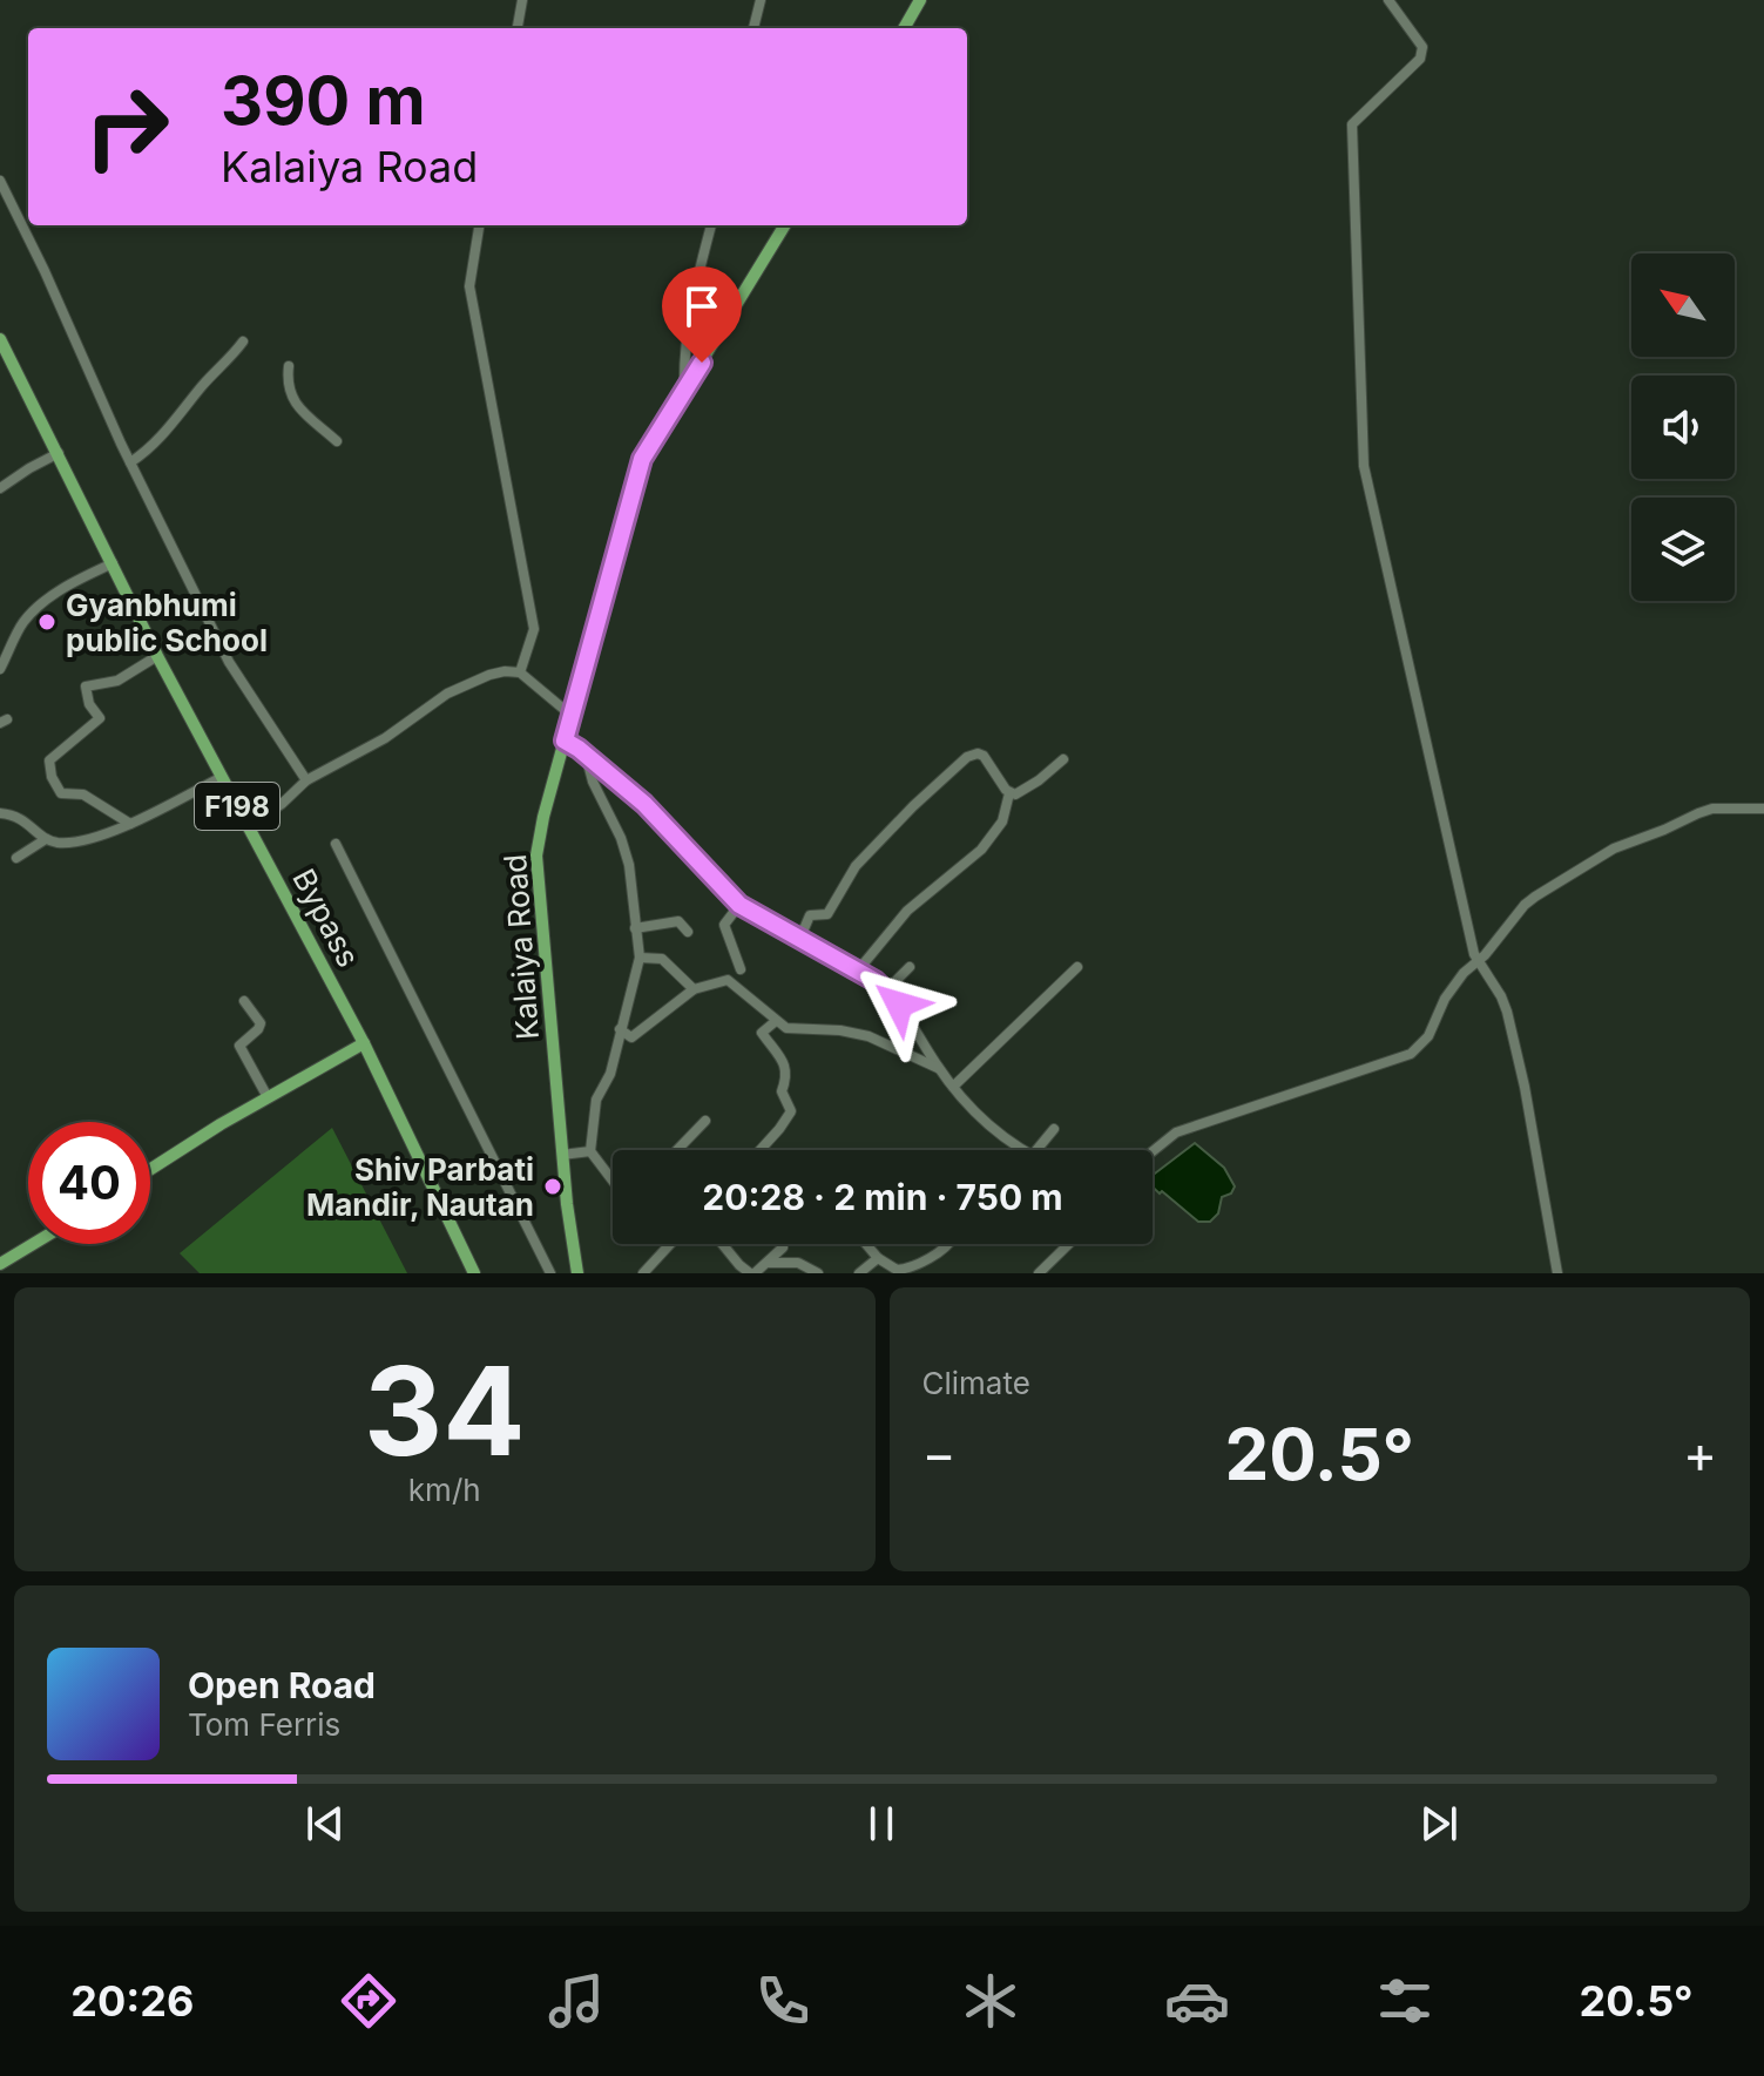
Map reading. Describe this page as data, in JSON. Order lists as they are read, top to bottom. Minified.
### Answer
{"streets":{"main road":["F198","Bypass","Kalaiya Road"]},"places":["Gyanbhumi public School","Shiv Parbati Mandir, Nautan"],"north":"top left","page":{"turn":["390 m","Kalaiya Road"],"limit":"40","trip":"20:28 · 2 min · 750 m","tile":[["34","km/h"],"Climate"],"heat":["−","20.5°","+"],"song":["Open Road","Tom Ferris"],"tabs":["20:26","20.5°"]}}
